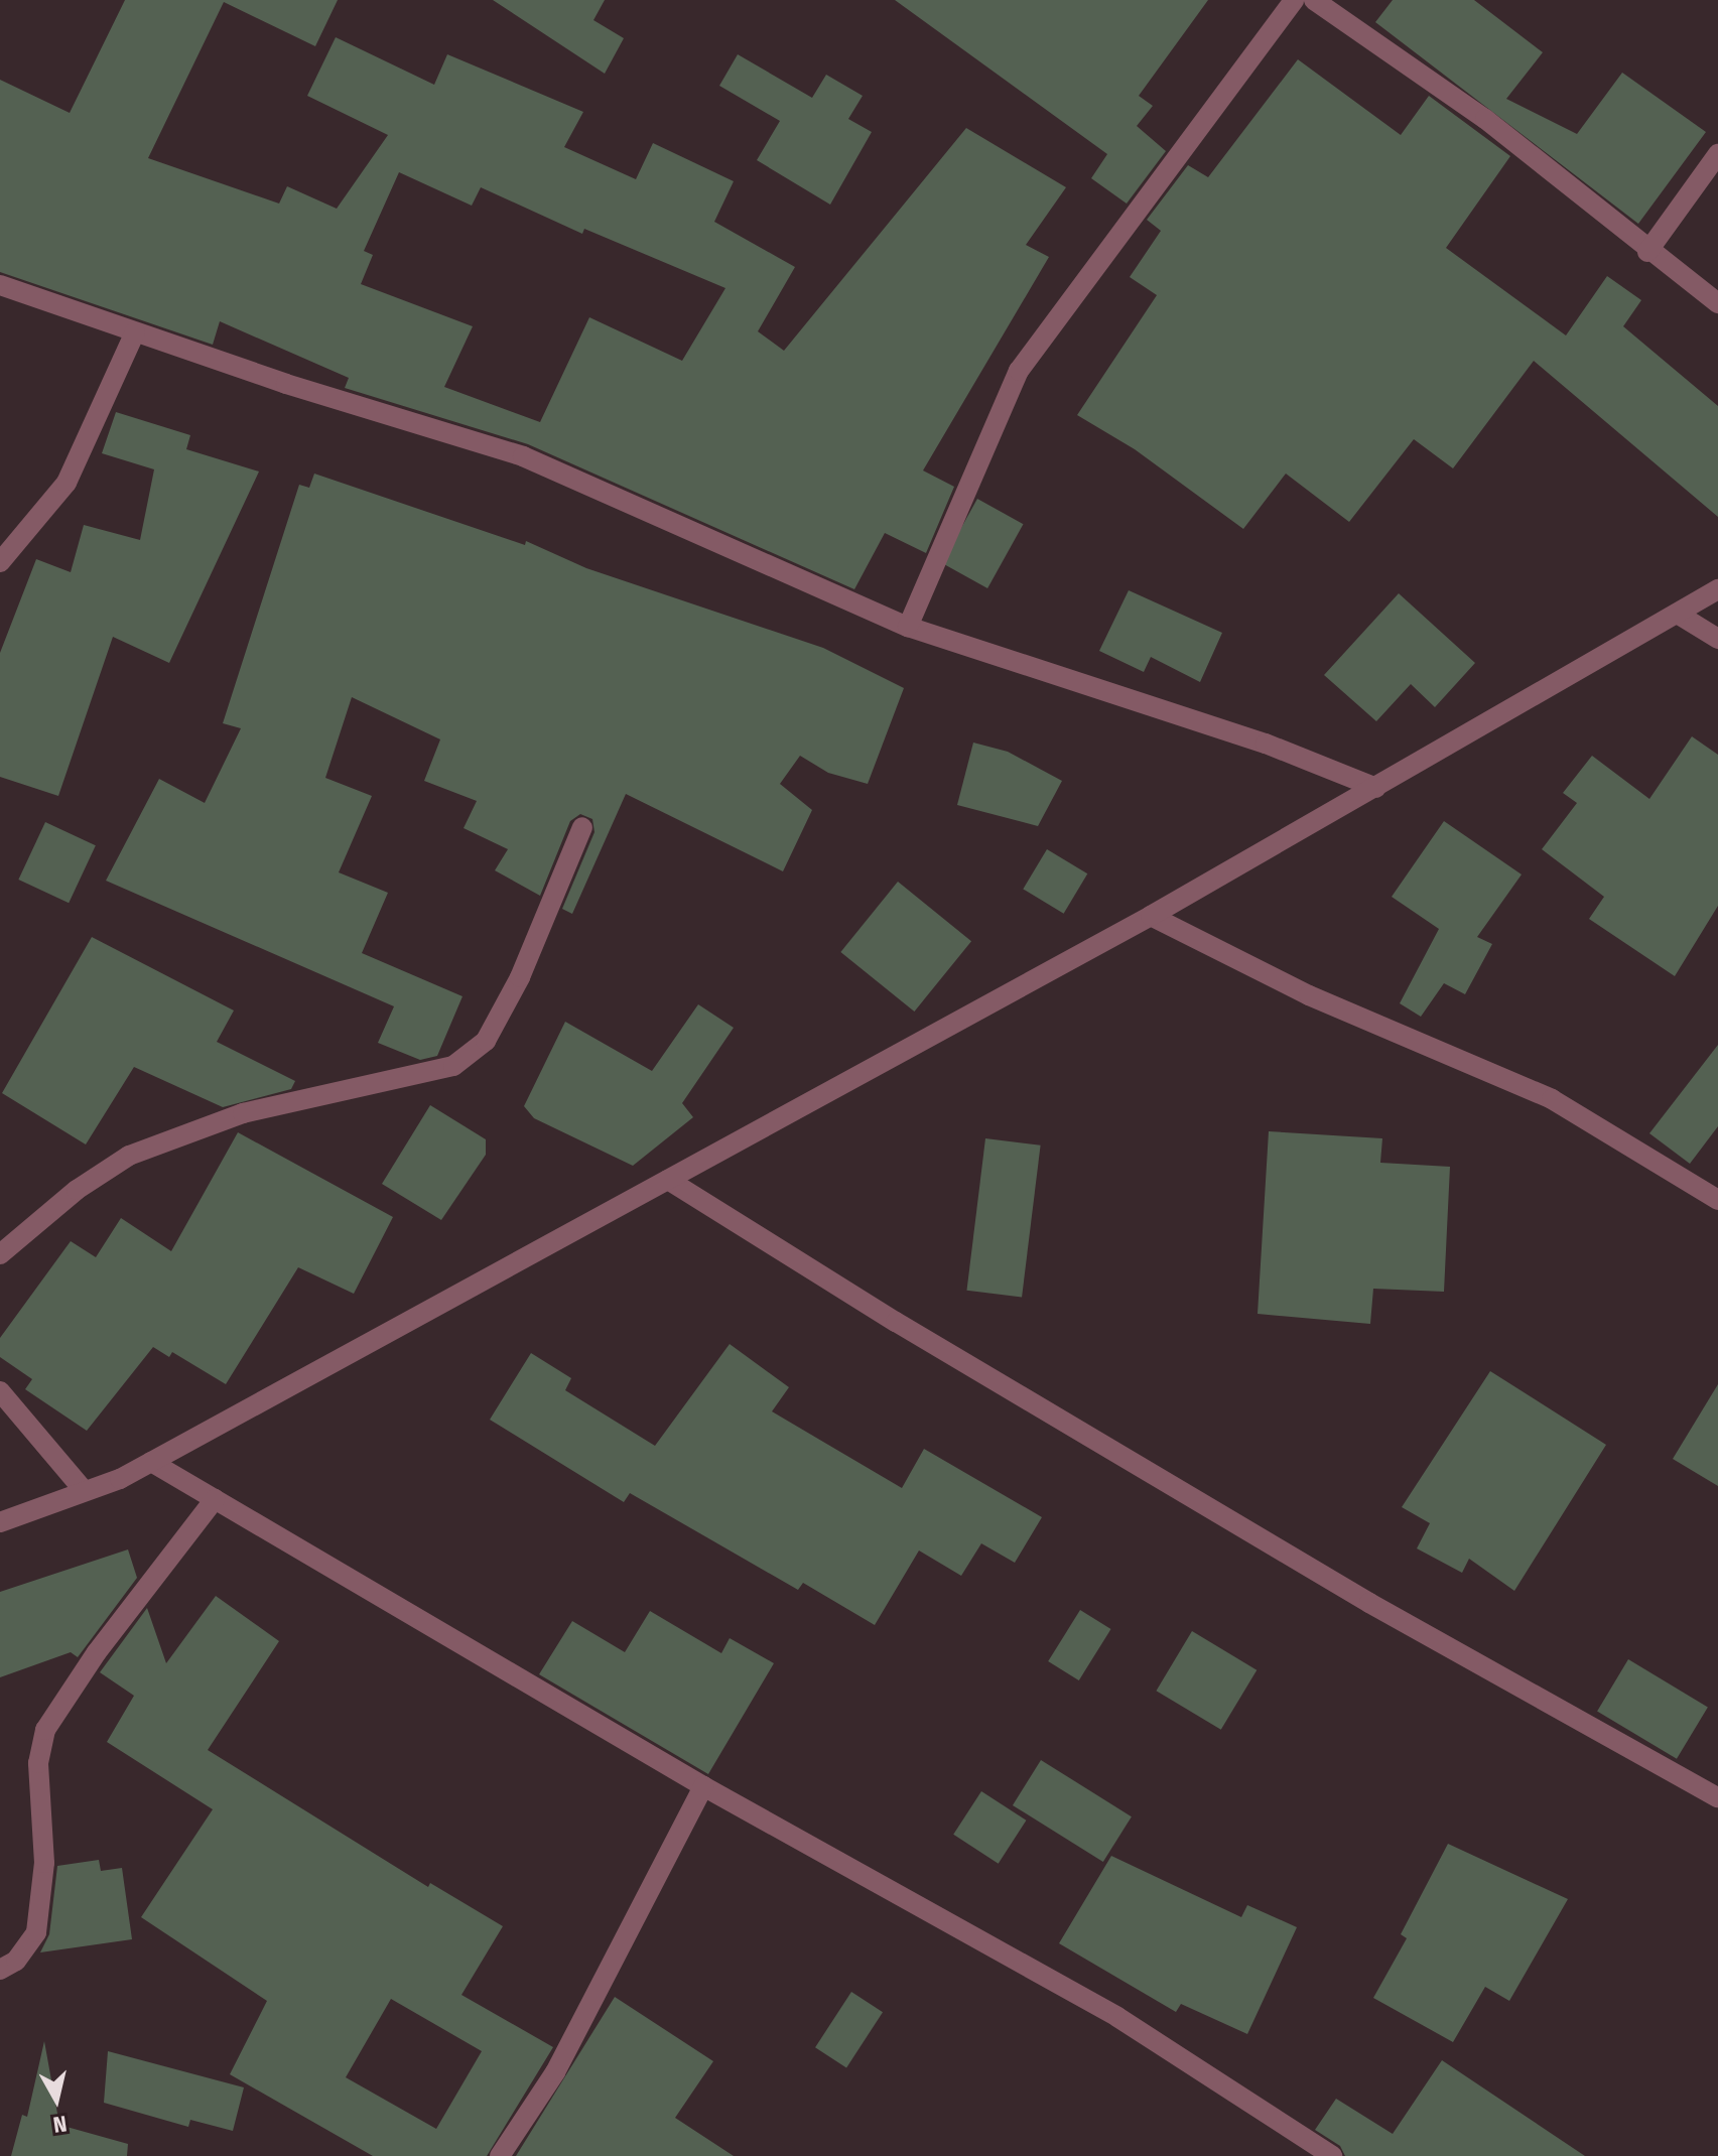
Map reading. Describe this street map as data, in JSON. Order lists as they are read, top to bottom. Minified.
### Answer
{"north":"bottom"}
